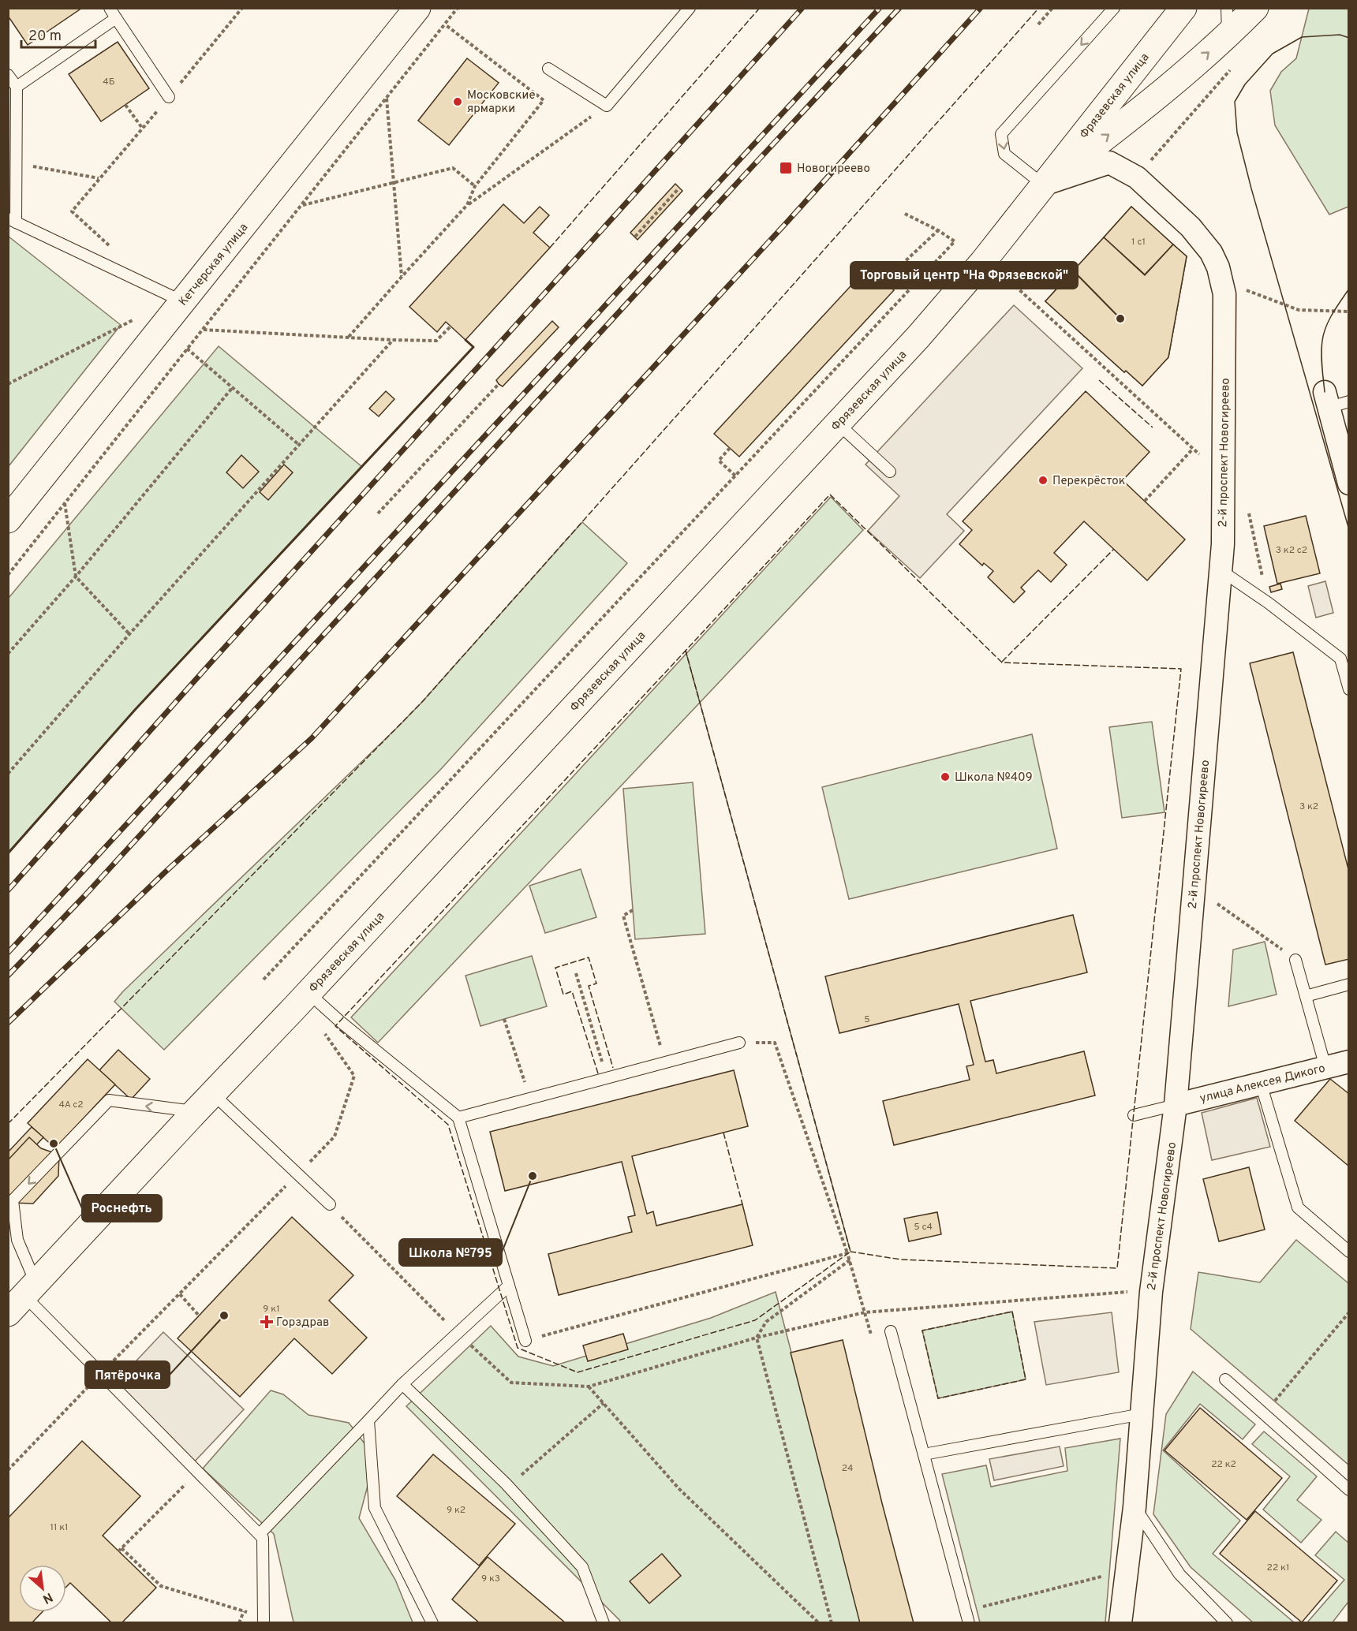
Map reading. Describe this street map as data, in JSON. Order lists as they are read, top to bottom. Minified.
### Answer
{"streets":{"main road":["Фрязевская улица","Кетчерская улица"],"street":["2-й проспект Новогиреево","улица Алексея Дикого"]},"crossings":[["Фрязевская улица","2-й проспект Новогиреево"],["2-й проспект Новогиреево","улица Алексея Дикого"]],"places":{"other":["Московские ярмарки","Торговый центр \"На Фрязевской\"","Перекрёсток","Школа №409","Роснефть","Школа №795","Пятёрочка"],"transit":["Новогиреево"],"health":["Горздрав"]},"house_numbers":["4Б","1 c1","3 к2 с2","3 к2","5","4А с2","5 c4","9 к1","22 к2","24","9 к2","11 к1","22 к1","9 к3"],"scale_bar":"20 m","north":"bottom right"}
